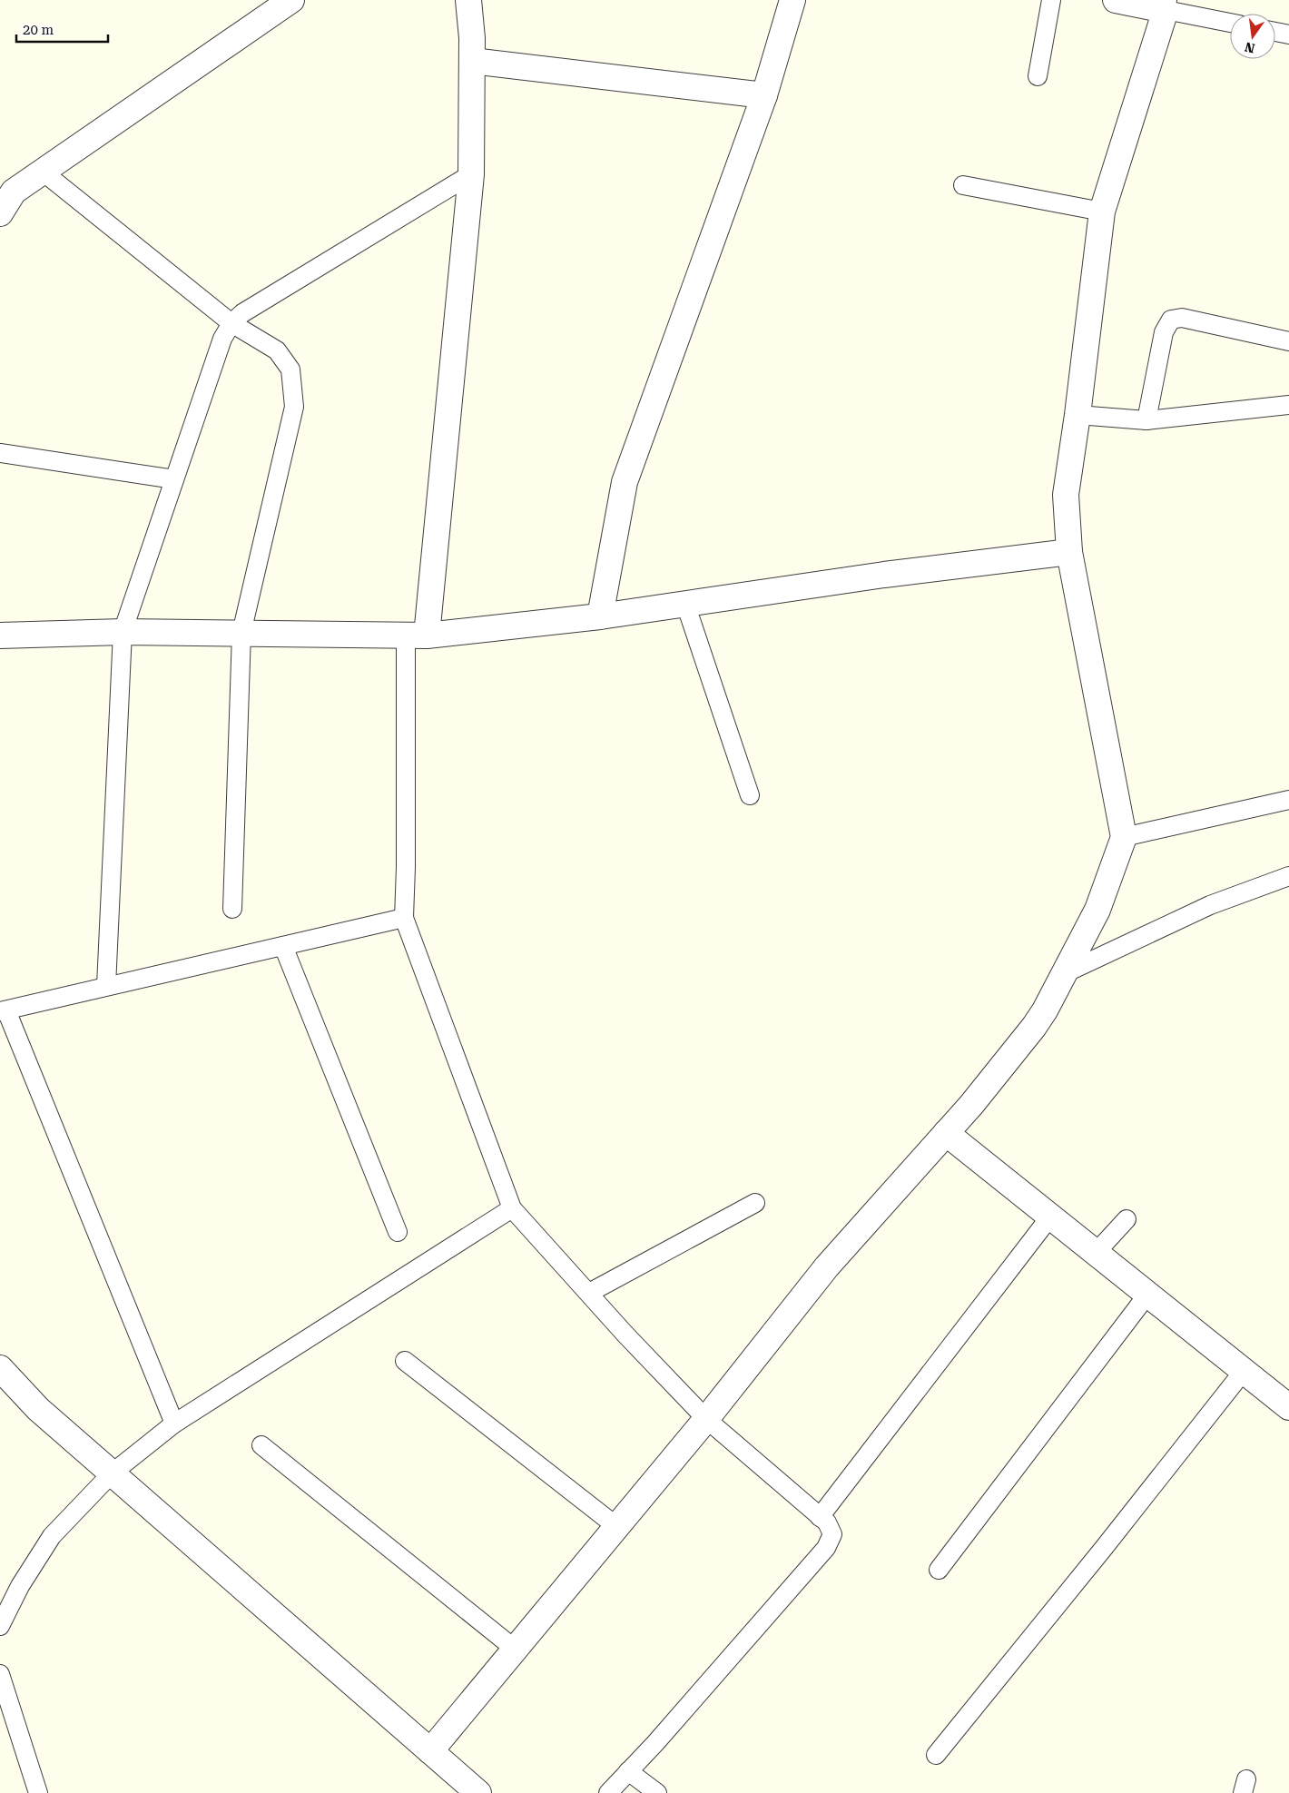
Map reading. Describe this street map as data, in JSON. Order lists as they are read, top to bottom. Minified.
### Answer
{"scale_bar":"20 m","north":"bottom"}
